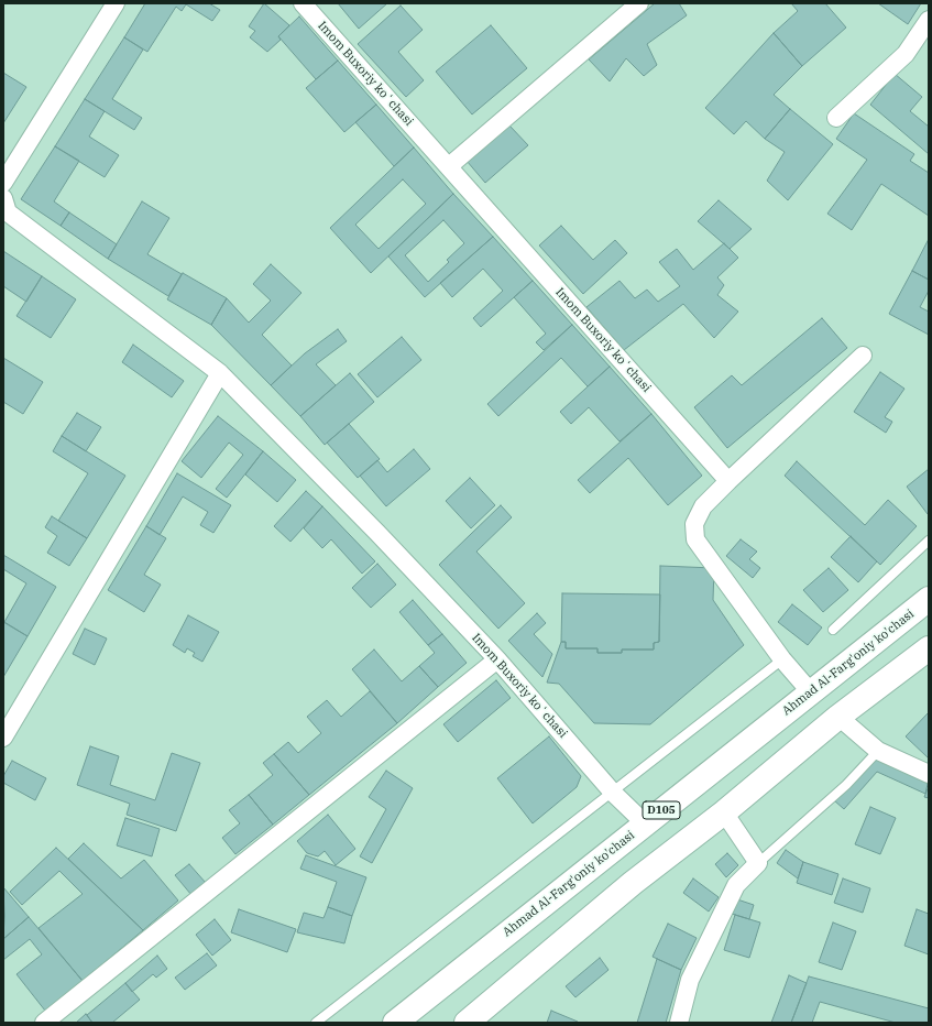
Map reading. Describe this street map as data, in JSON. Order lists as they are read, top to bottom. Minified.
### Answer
{"streets":{"highway":["Ahmad Al-Farg'oniy ko'chasi","D105"],"street":["Imom Buxoriy koʻchasi"]},"crossings":[["Imom Buxoriy koʻchasi","Ahmad Al-Farg'oniy ko'chasi"]]}
